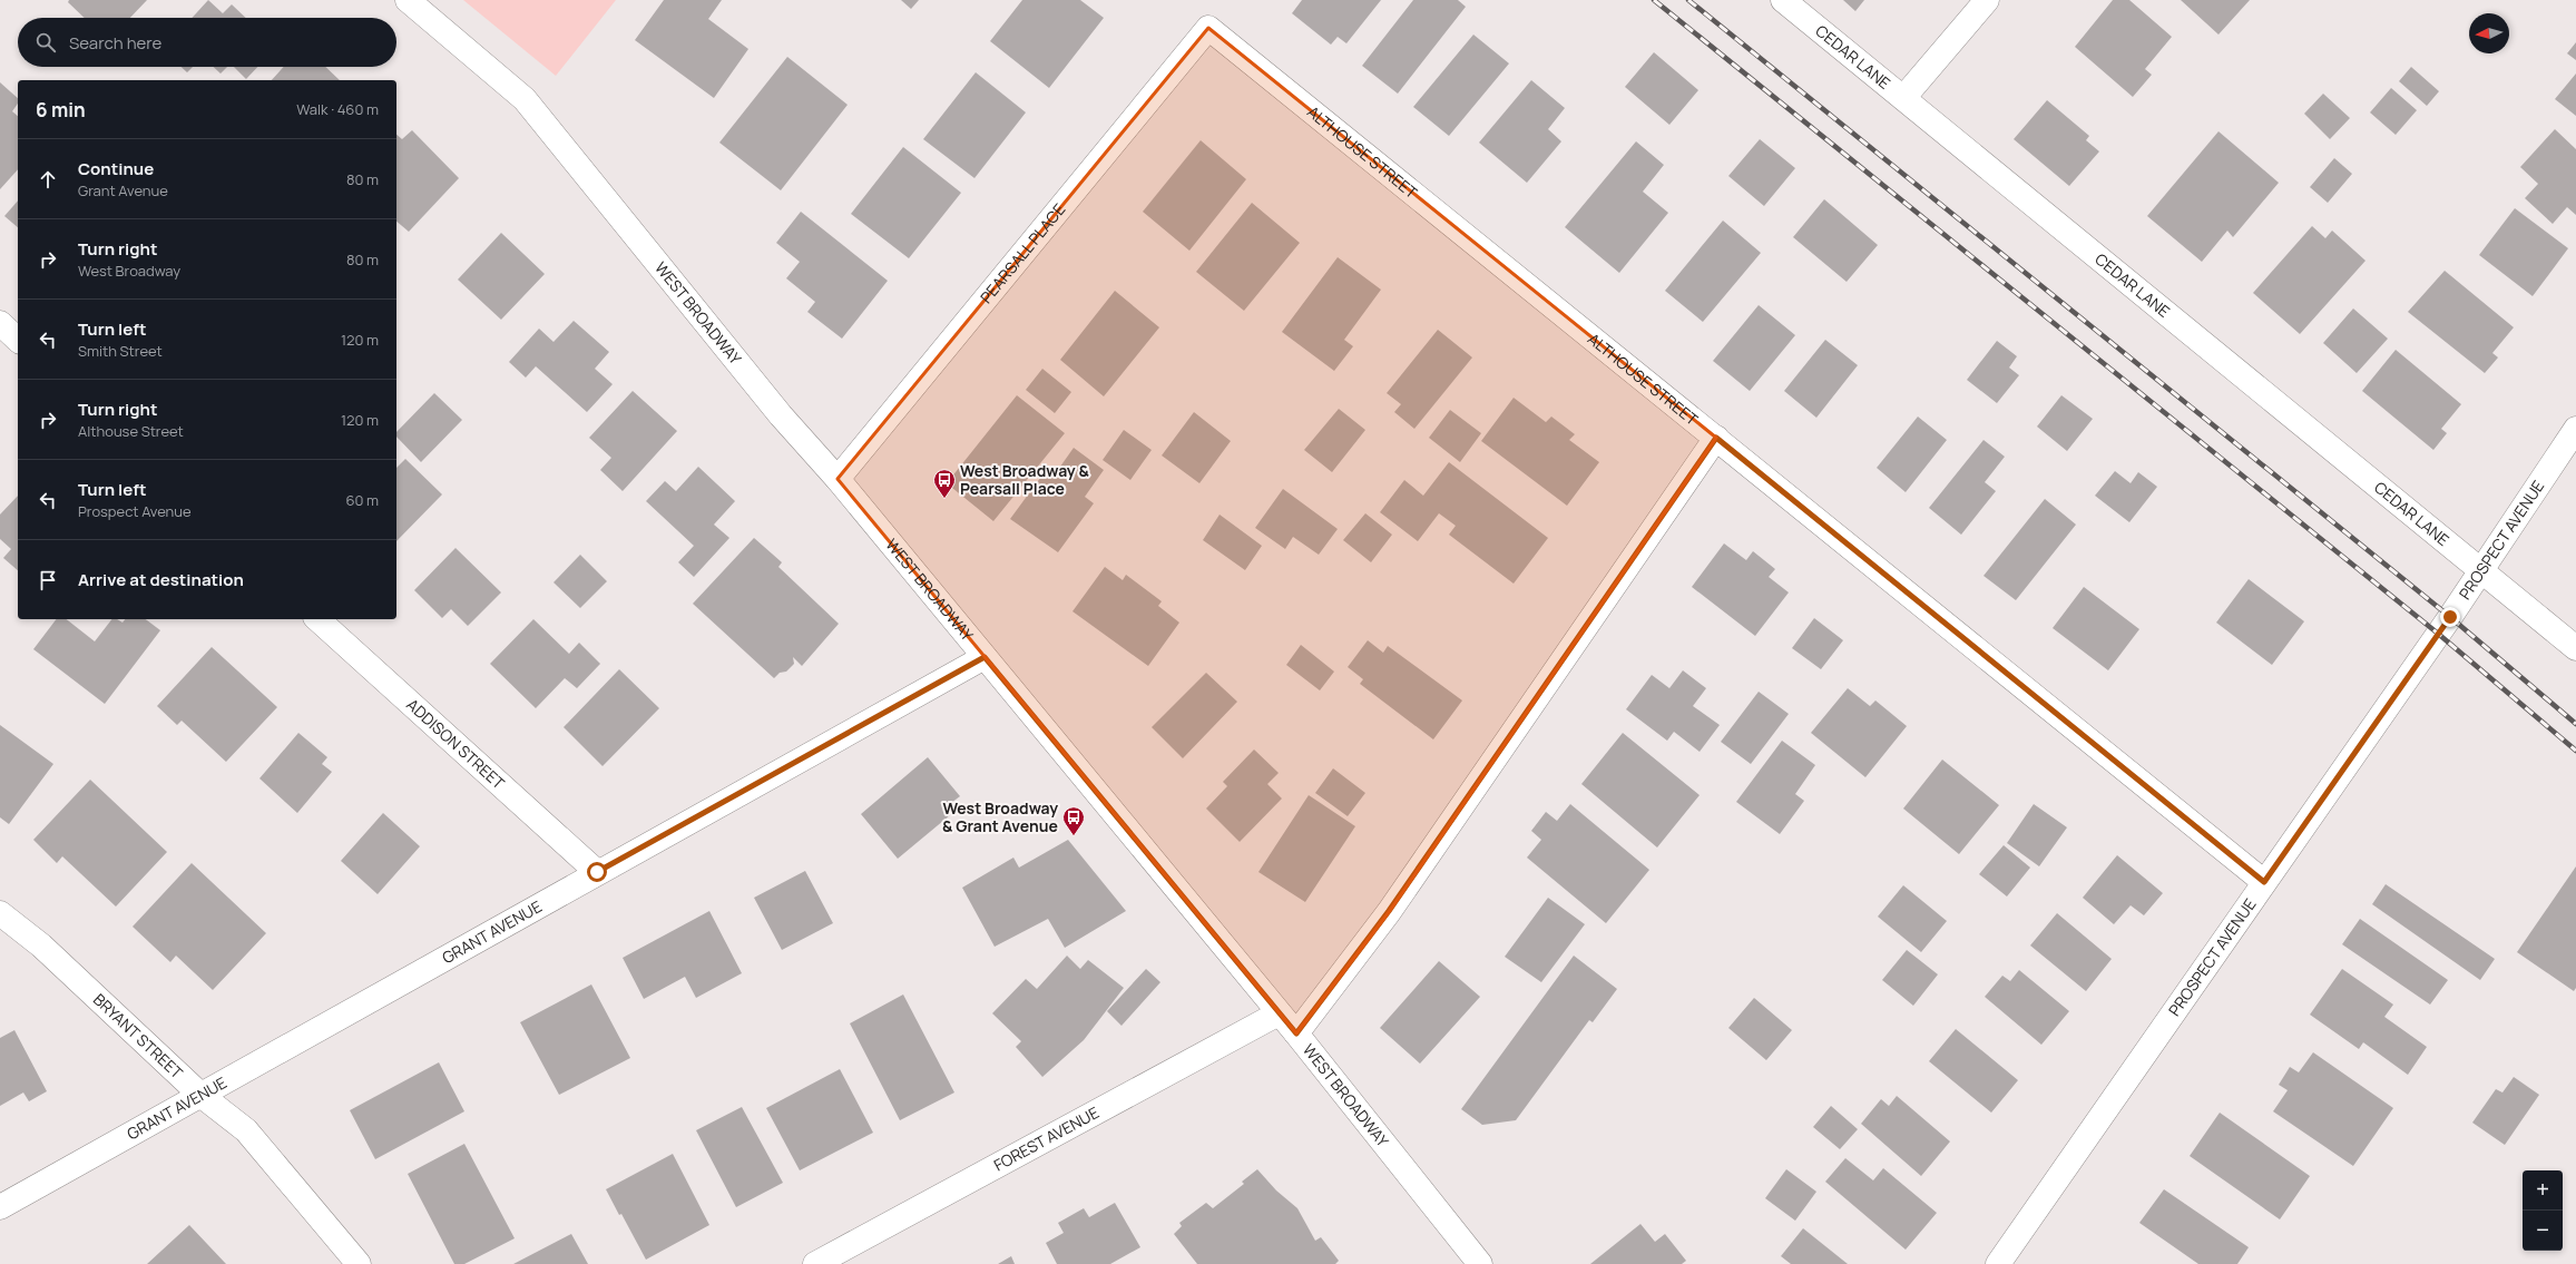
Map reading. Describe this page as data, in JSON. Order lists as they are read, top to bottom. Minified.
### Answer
{"streets":{"street":["CEDAR LANE","ALTHOUSE STREET","PEARSALL PLACE","WEST BROADWAY","PROSPECT AVENUE","ADDISON STREET","GRANT AVENUE","BRYANT STREET","FOREST AVENUE"]},"crossings":[["CEDAR LANE","PROSPECT AVENUE"],["ALTHOUSE STREET","PEARSALL PLACE"],["ALTHOUSE STREET","PROSPECT AVENUE"],["PEARSALL PLACE","WEST BROADWAY"],["WEST BROADWAY","GRANT AVENUE"],["WEST BROADWAY","FOREST AVENUE"],["ADDISON STREET","GRANT AVENUE"],["GRANT AVENUE","BRYANT STREET"]],"places":{"bus stop":["West Broadway & Pearsall Place","West Broadway & Grant Avenue"]},"north":"left","page":{"search":"Search here","heading":["6 min","Walk · 460 m"],"list":[["Continue","Grant Avenue","80 m"],["Turn right","West Broadway","80 m"],["Turn left","Smith Street","120 m"],["Turn right","Althouse Street","120 m"],["Turn left","Prospect Avenue","60 m"],"Arrive at destination"],"map_buttons":["+","−"]}}
